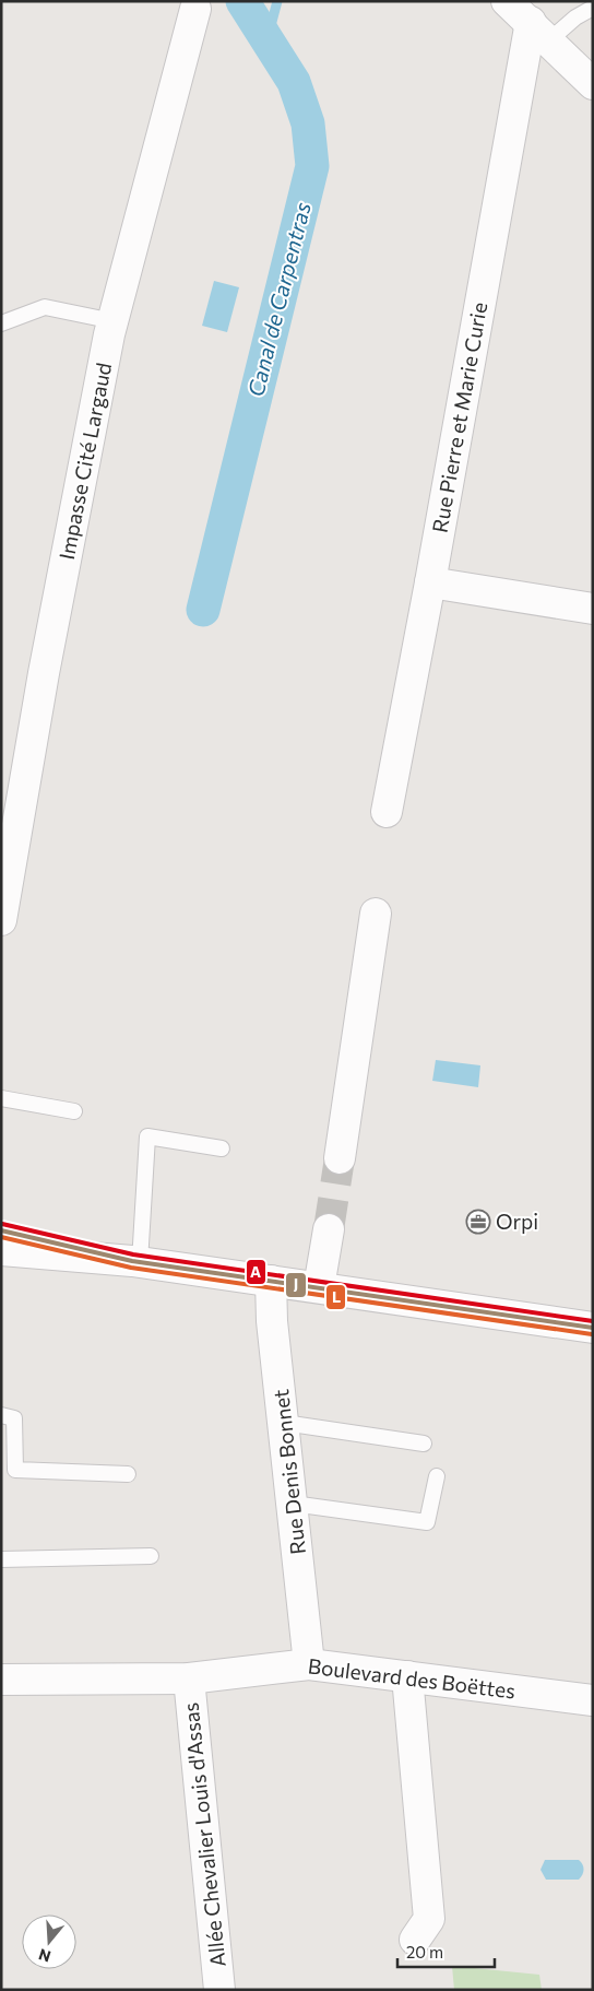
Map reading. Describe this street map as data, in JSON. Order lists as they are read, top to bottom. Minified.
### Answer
{"streets":{"street":["Rue Pierre et Marie Curie","Impasse Cité Largaud","Rue Denis Bonnet","Boulevard des Boëttes","Allée Chevalier Louis d'Assas"]},"crossings":[["Rue Denis Bonnet","Boulevard des Boëttes"],["Boulevard des Boëttes","Allée Chevalier Louis d'Assas"]],"water":["Canal de Carpentras"],"places":{"office":["Orpi"]},"lines":["transit line A","transit line J","transit line L"],"scale_bar":"20 m","north":"bottom"}
